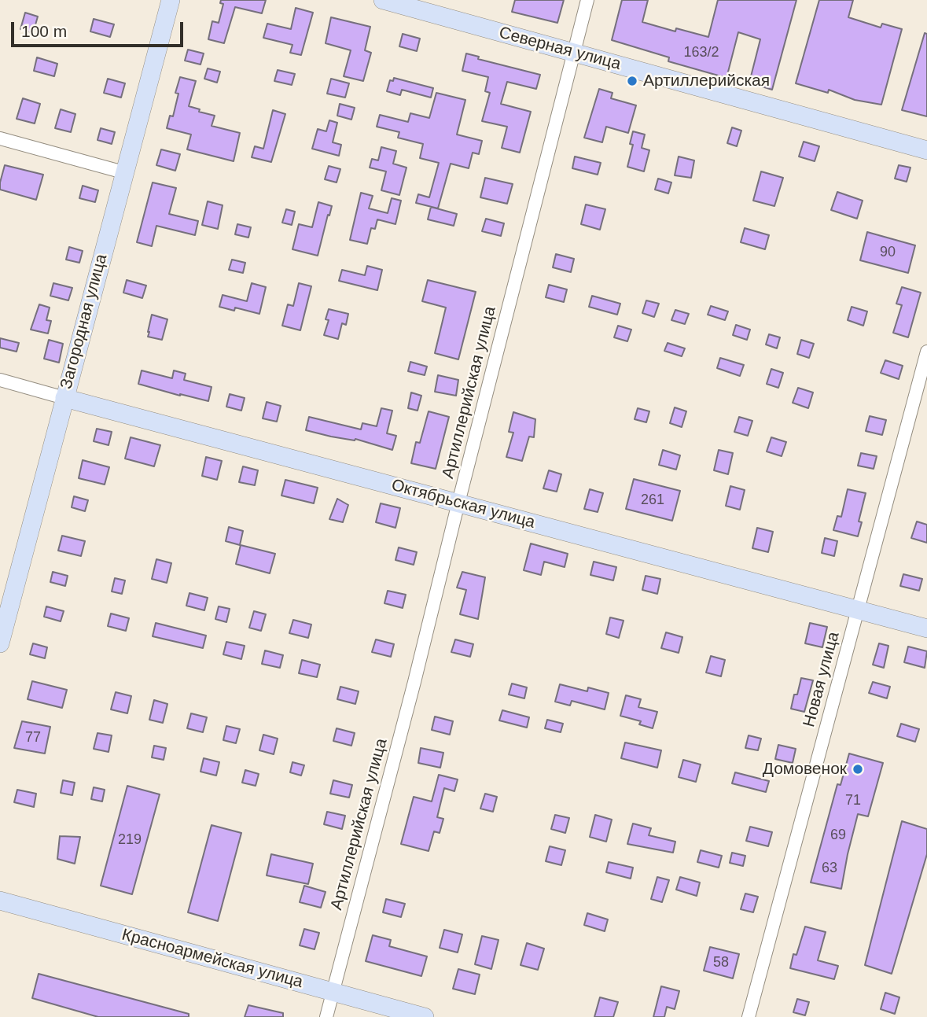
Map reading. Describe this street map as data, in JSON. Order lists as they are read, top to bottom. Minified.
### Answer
{"streets":{"main road":["Северная улица","Загородная улица","Октябрьская улица","Красноармейская улица"],"street":["Артиллерийская улица","Новая улица"]},"crossings":[["Северная улица","Артиллерийская улица"],["Загородная улица","Октябрьская улица"],["Артиллерийская улица","Октябрьская улица"],["Артиллерийская улица","Красноармейская улица"],["Октябрьская улица","Новая улица"]],"places":["Артиллерийская","Домовенок"],"house_numbers":["163/2","90","261","77","71","69","219","63","58"],"scale_bar":"100 m"}
